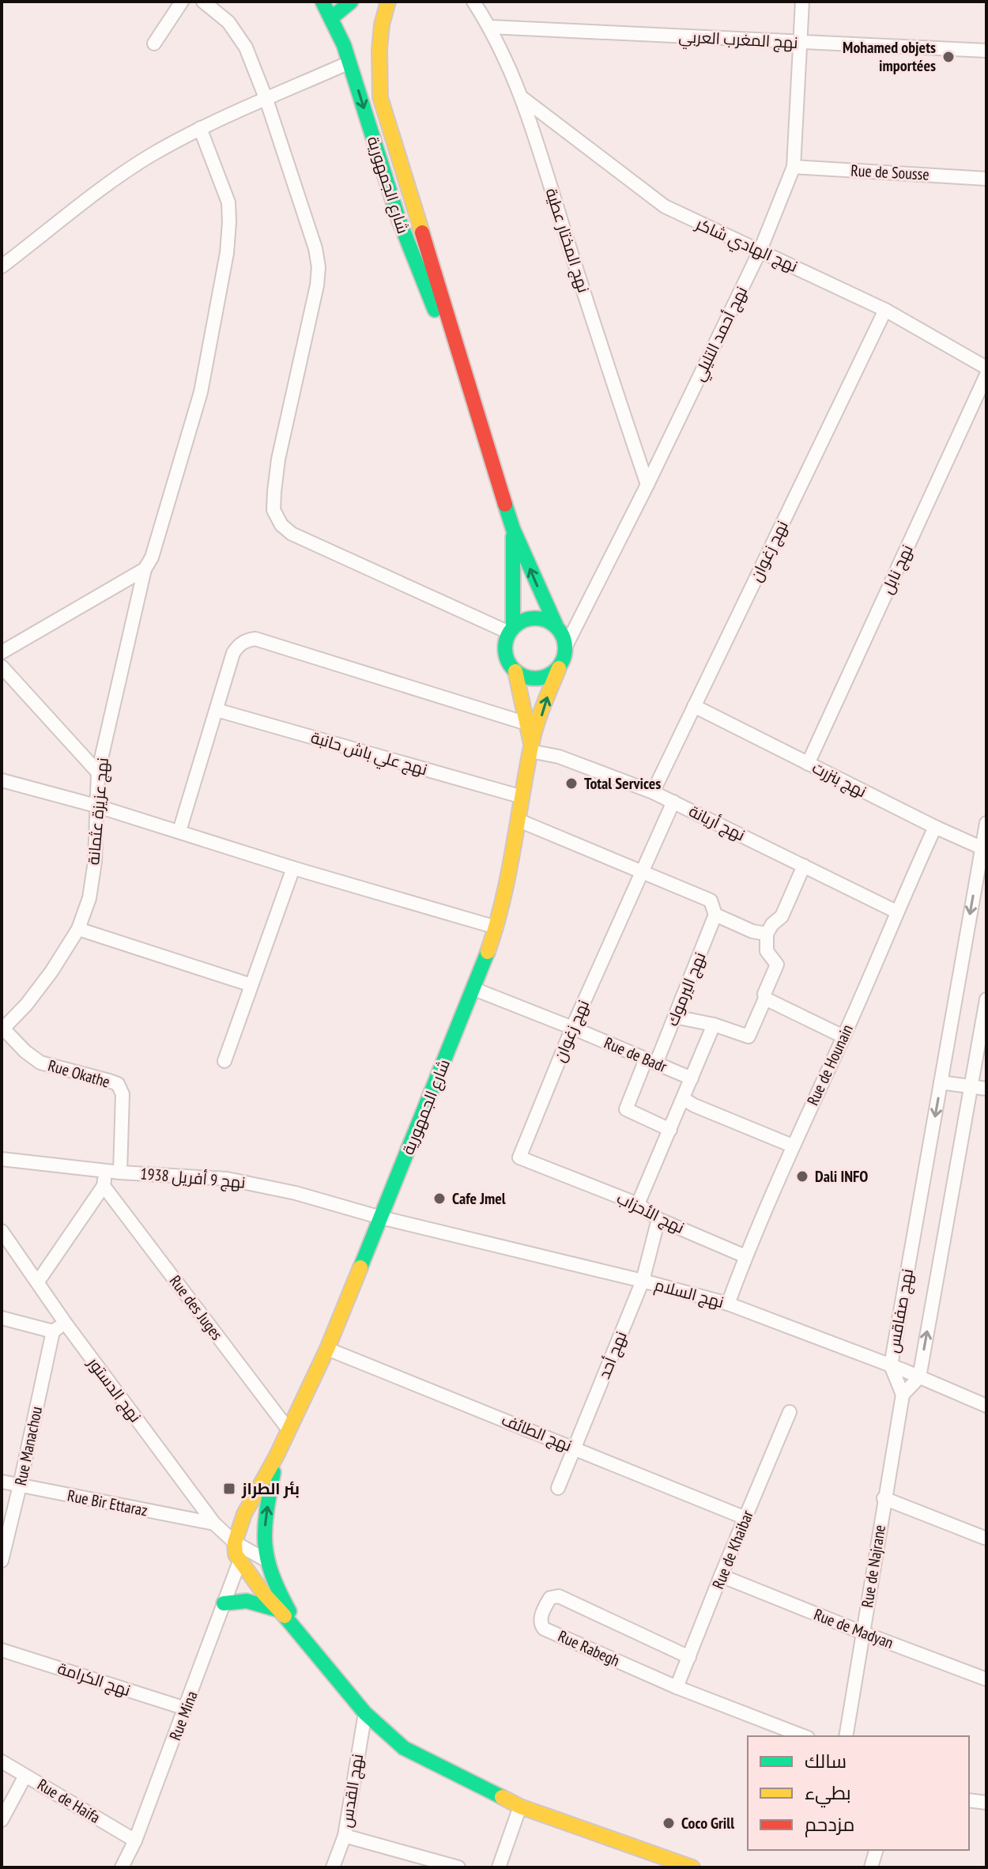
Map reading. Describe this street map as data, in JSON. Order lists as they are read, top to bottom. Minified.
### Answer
{"streets":{"main road":["شارع الجمهورية"],"street":["نهج المغرب العربي","Rue de Sousse","نهج المختار عطية","نهج الهادي شاكر","نهج أحمد التليلي","نهج زغوان","نهج نابل","نهج علي باش حانبة","نهج بنزرت","نهج عزيزة عثمانة","نهج أريانة","نهج اليرموك","Rue de Badr","Rue de Hounain","Rue Okathe","نهج 9 أفريل 1938","نهج الأحزاب","نهج السلام","Rue des Juges","نهج صفاقس","نهج أحد","نهج الدستور","نهج الطائف","Rue Manachou","Rue Bir Ettaraz","Rue de Khaibar","Rue de Najrane","Rue de Madyan","Rue Rabegh","نهج الكرامة","Rue Mina","نهج القدس","Rue de Haifa"]},"crossings":[["نهج المغرب العربي","نهج المختار عطية"],["نهج المغرب العربي","نهج أحمد التليلي"],["Rue de Sousse","نهج أحمد التليلي"],["شارع الجمهورية","نهج علي باش حانبة"],["شارع الجمهورية","نهج أريانة"],["شارع الجمهورية","Rue de Badr"],["شارع الجمهورية","نهج 9 أفريل 1938"],["شارع الجمهورية","نهج السلام"],["شارع الجمهورية","Rue des Juges"],["شارع الجمهورية","نهج الطائف"],["نهج المختار عطية","نهج الهادي شاكر"],["نهج المختار عطية","نهج أحمد التليلي"],["نهج الهادي شاكر","نهج أحمد التليلي"],["نهج الهادي شاكر","نهج زغوان"],["نهج زغوان","نهج بنزرت"],["نهج زغوان","نهج أريانة"],["نهج زغوان","Rue de Badr"],["نهج زغوان","نهج الأحزاب"],["نهج نابل","نهج بنزرت"],["نهج بنزرت","Rue de Hounain"],["نهج بنزرت","نهج صفاقس"],["نهج عزيزة عثمانة","Rue Okathe"],["نهج أريانة","Rue de Hounain"],["نهج اليرموك","Rue de Badr"],["Rue de Hounain","نهج الأحزاب"],["Rue de Hounain","نهج السلام"],["Rue Okathe","نهج 9 أفريل 1938"],["نهج 9 أفريل 1938","نهج السلام"],["نهج الأحزاب","نهج أحد"],["نهج السلام","نهج صفاقس"],["نهج السلام","نهج أحد"],["نهج صفاقس","Rue de Najrane"],["نهج أحد","نهج الطائف"],["نهج الدستور","Rue Bir Ettaraz"],["نهج الطائف","Rue de Khaibar"],["Rue Manachou","Rue Bir Ettaraz"],["Rue de Khaibar","Rue de Madyan"],["Rue de Khaibar","Rue Rabegh"],["Rue de Najrane","Rue de Madyan"],["نهج الكرامة","Rue Mina"],["Rue Mina","Rue de Haifa"]],"places":{"other":["Mohamed objets importées","Total Services","Dali INFO","Cafe Jmel","Coco Grill"],"transit":["بئر الطراز"]},"legend":["سالك","بطيء","مزدحم"]}
